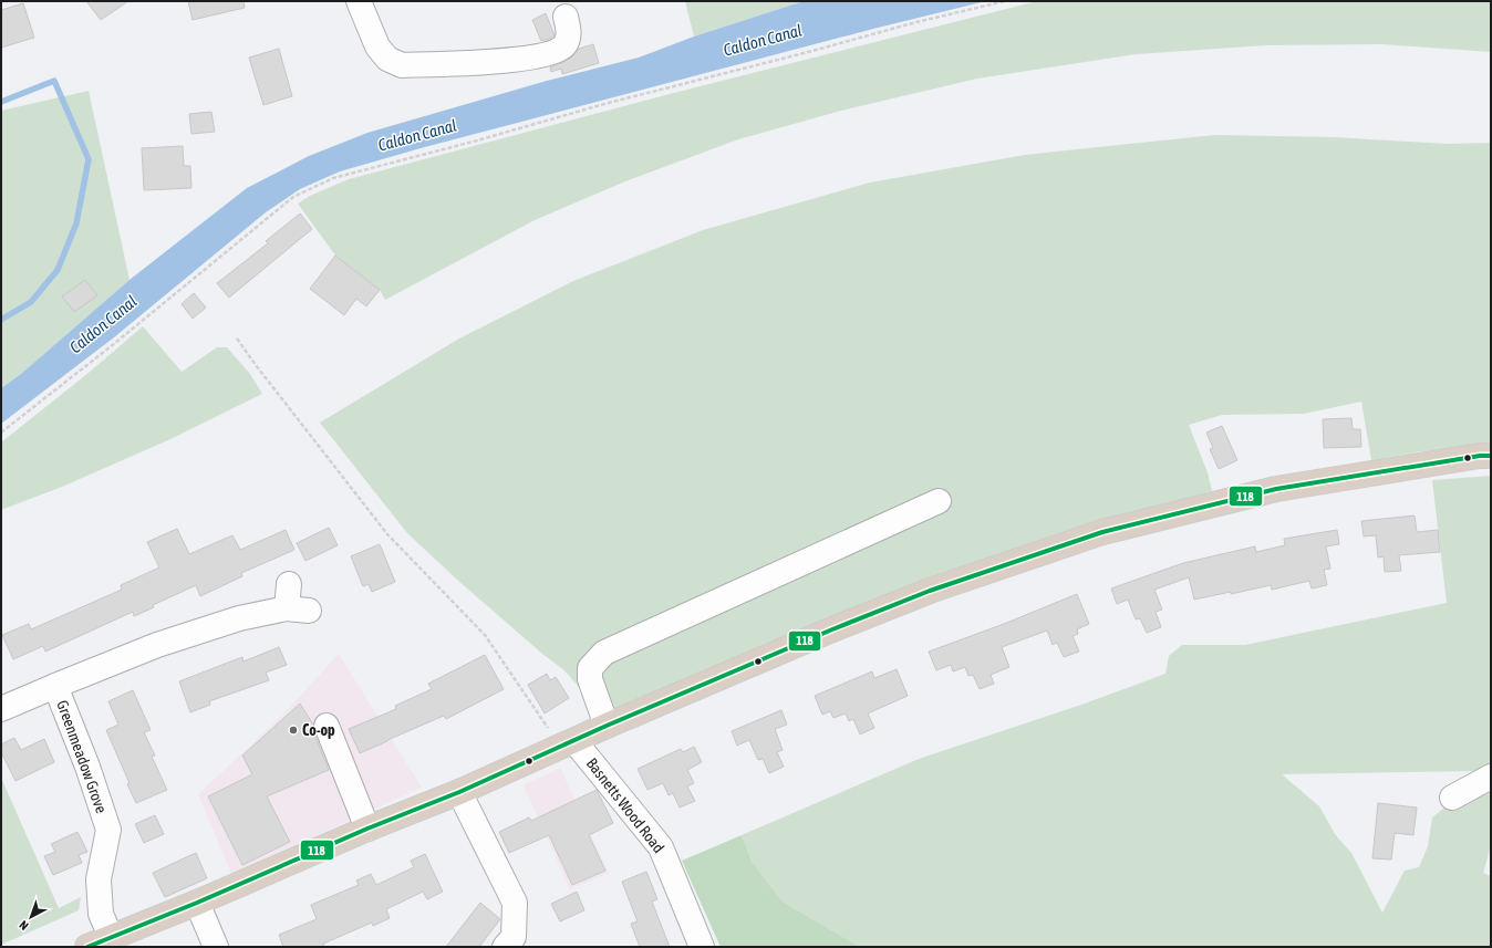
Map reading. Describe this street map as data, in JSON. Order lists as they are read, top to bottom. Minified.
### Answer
{"streets":{"street":["Greenmeadow Grove","Basnetts Wood Road"]},"water":["Caldon Canal"],"places":["Co-op"],"lines":["transit line 118"],"north":"bottom left"}
